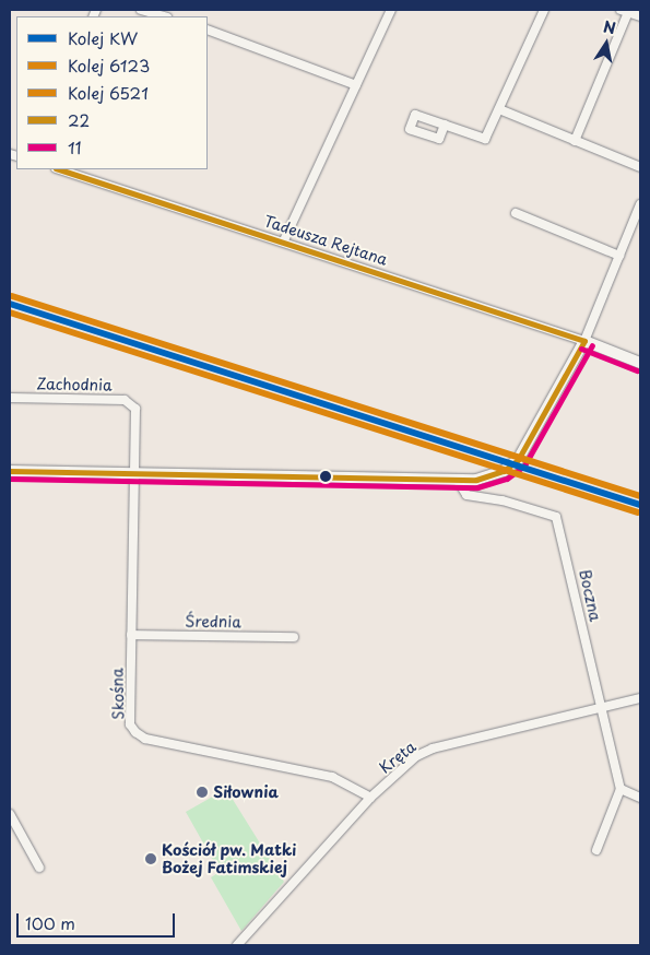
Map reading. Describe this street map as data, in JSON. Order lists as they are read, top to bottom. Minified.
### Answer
{"streets":{"street":["Tadeusza Rejtana","Zachodnia","Boczna","Średnia","Skośna","Kręta"]},"crossings":[["Zachodnia","Skośna"],["Boczna","Kręta"],["Średnia","Skośna"],["Skośna","Kręta"]],"places":["Siłownia","Kościół pw. Matki Bożej Fatimskiej"],"lines":["transit line 22","rail line 6521","rail line KW","rail line 6123","transit line 11"],"legend":["Kolej KW","Kolej 6123","Kolej 6521","22","11"],"scale_bar":"100 m","north":"top"}
